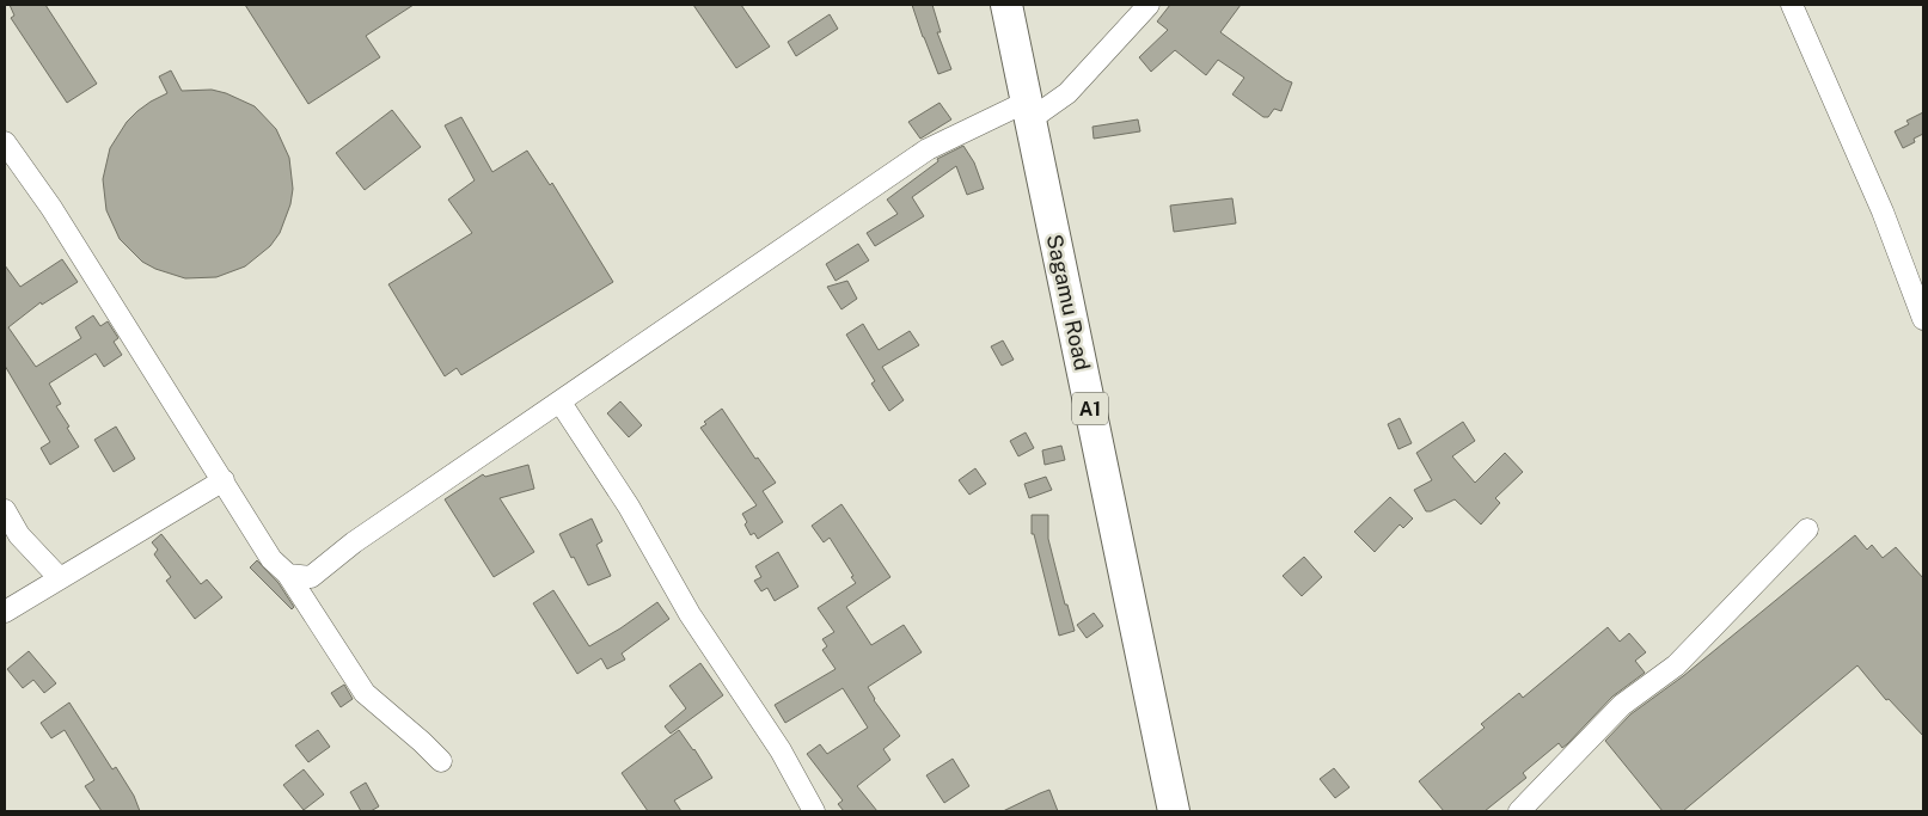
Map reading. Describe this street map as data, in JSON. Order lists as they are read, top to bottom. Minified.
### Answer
{"streets":{"highway":["Sagamu Road","A1"]}}
